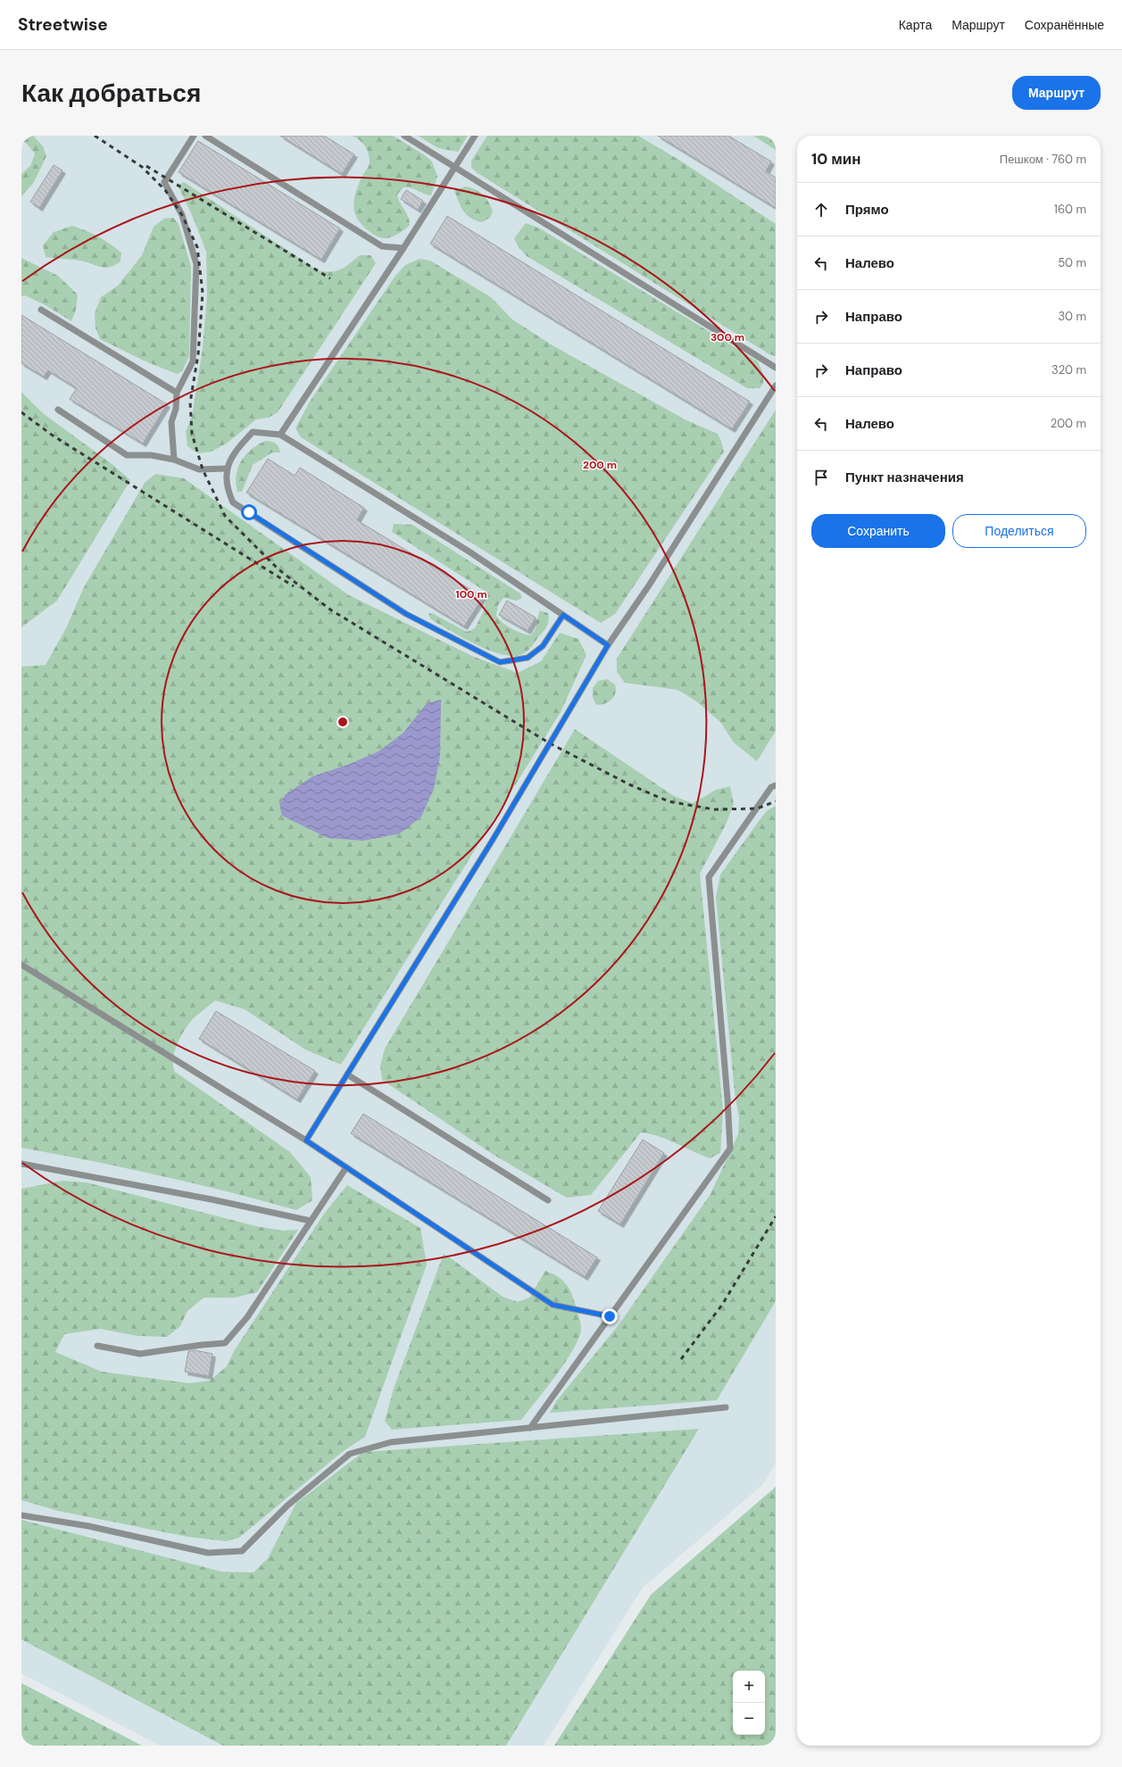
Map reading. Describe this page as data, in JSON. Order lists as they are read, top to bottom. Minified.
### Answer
{"page":{"header":"Streetwise","nav":["Карта","Маршрут","Сохранённые"],"buttons":["Маршрут",["Сохранить","Поделиться"]],"title":"Как добраться","heading":["10 мин","Пешком · 760 m"],"list":[["Прямо","160 m"],["Налево","50 m"],["Направо","30 m"],["Направо","320 m"],["Налево","200 m"],"Пункт назначения"],"map_buttons":["+","−"]},"rings":["300 m","200 m","100 m"]}
